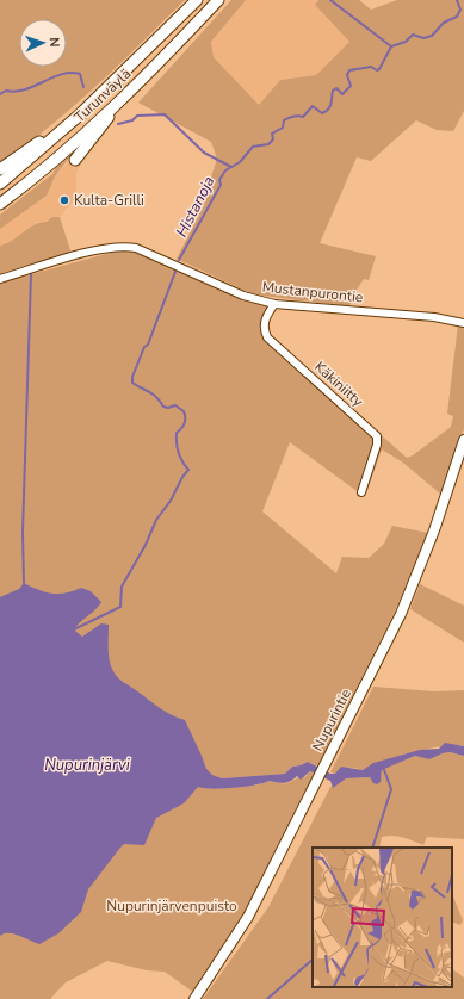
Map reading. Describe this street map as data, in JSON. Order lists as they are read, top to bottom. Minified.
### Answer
{"streets":{"highway":["Turunväylä"],"main road":["Nupurintie"],"street":["Mustanpurontie","Käkiniitty"]},"crossings":[["Mustanpurontie","Käkiniitty"]],"water":["Histanoja","Nupurinjärvi"],"parks":["Nupurinjärvenpuisto"],"places":["Kulta-Grilli"],"north":"right"}
